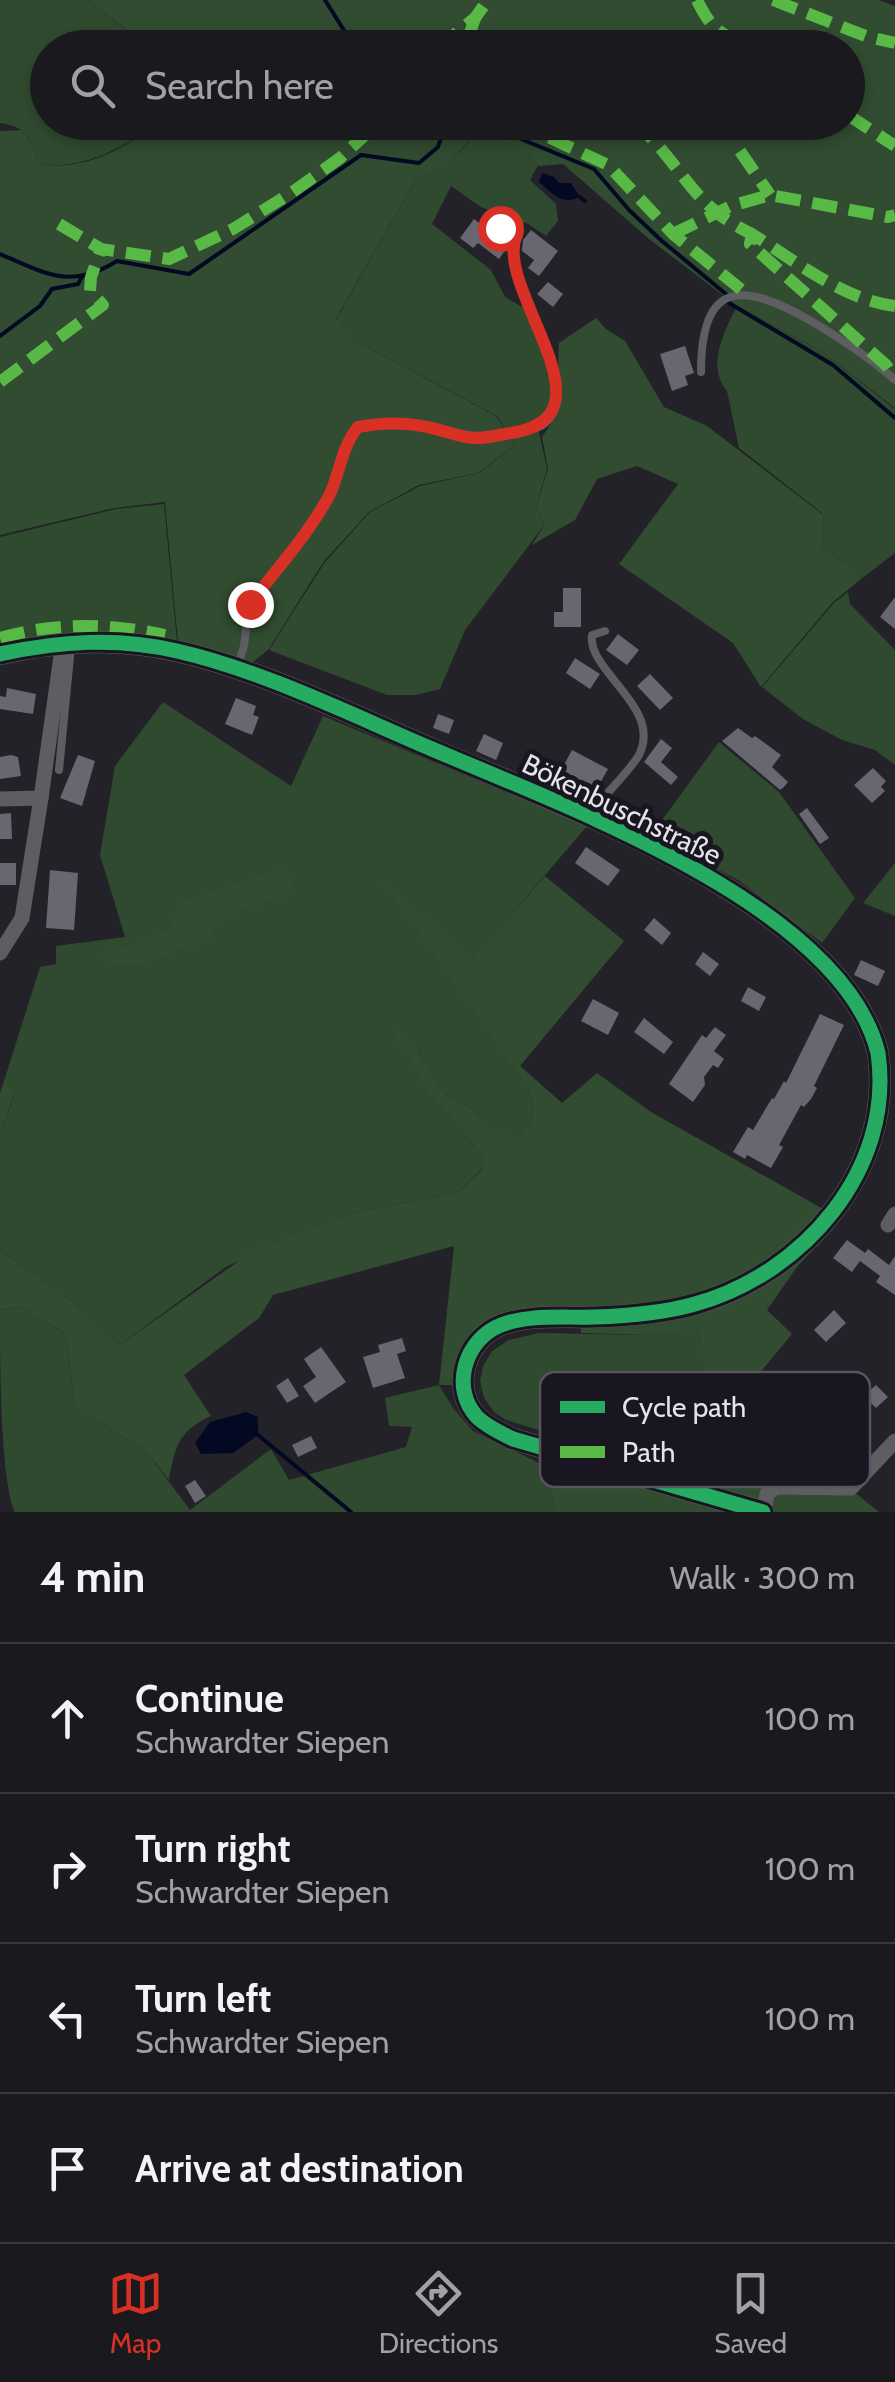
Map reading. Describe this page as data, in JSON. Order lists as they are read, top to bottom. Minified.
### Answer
{"streets":{"main road":["Bökenbuschstraße"]},"legend":["Cycle path","Path"],"page":{"search":"Search here","heading":["4 min","Walk · 300 m"],"list":[["Continue","Schwardter Siepen","100 m"],["Turn right","Schwardter Siepen","100 m"],["Turn left","Schwardter Siepen","100 m"],"Arrive at destination"],"nav":["Map","Directions","Saved"]}}
